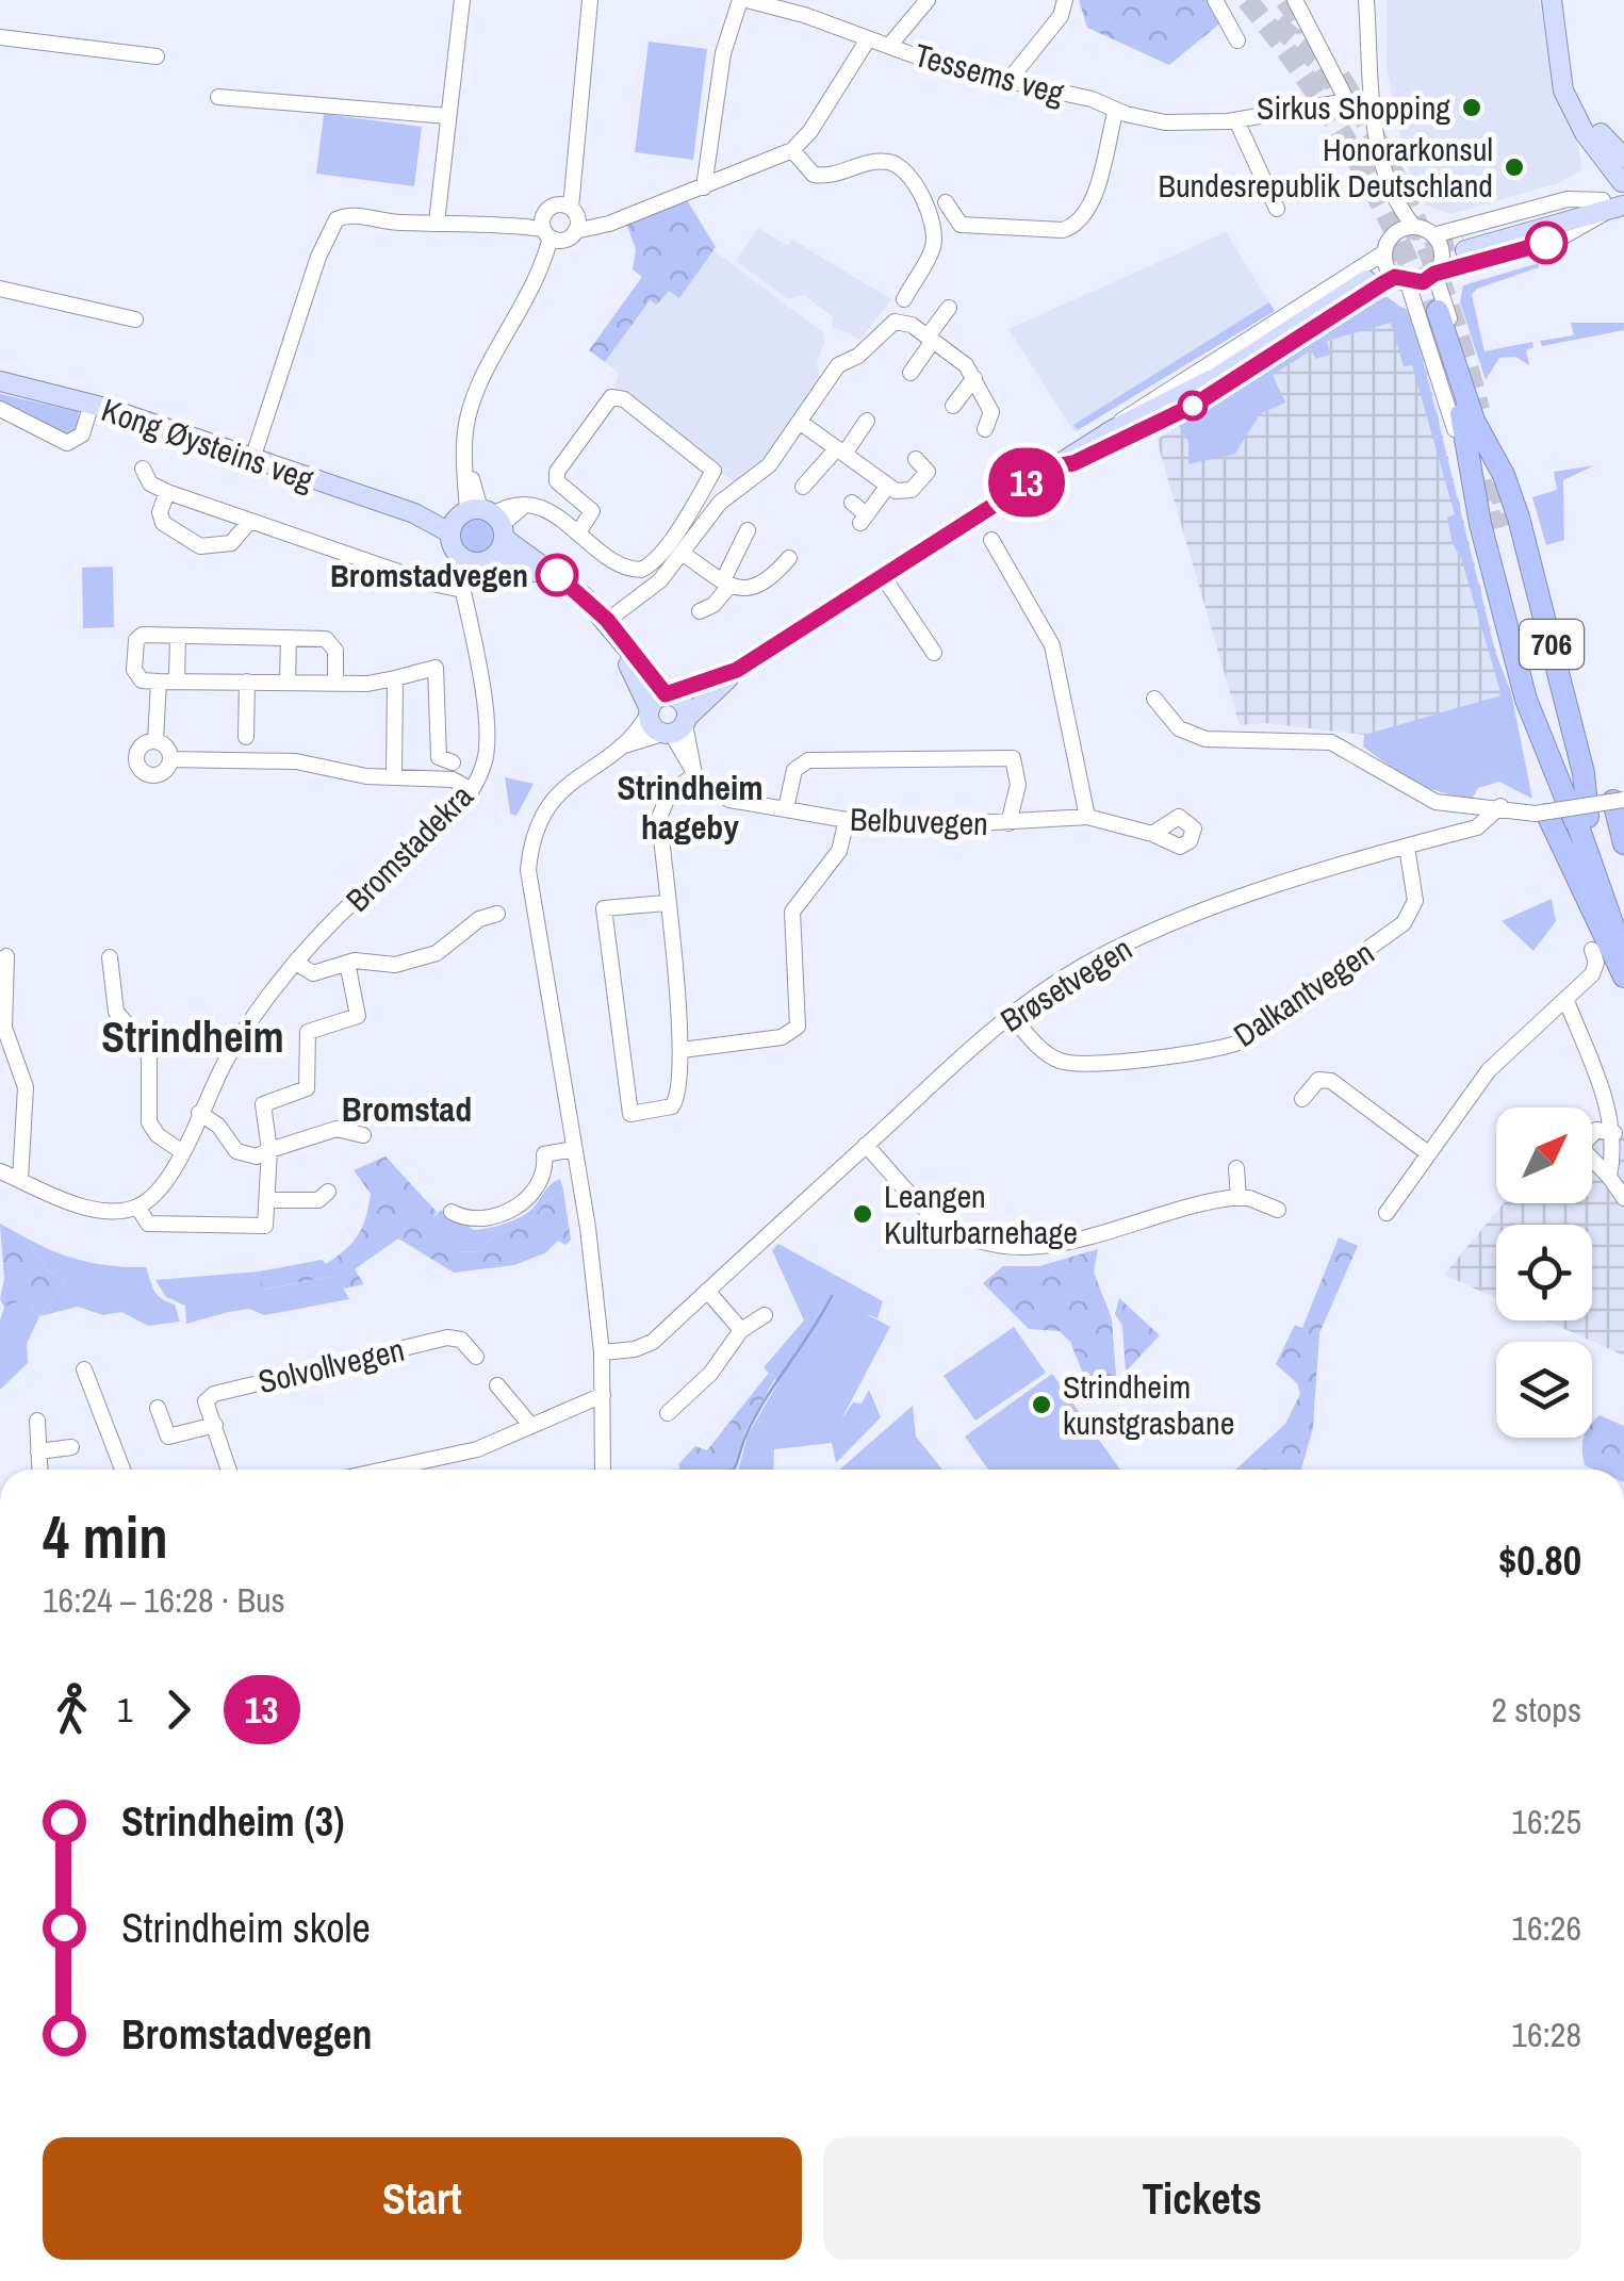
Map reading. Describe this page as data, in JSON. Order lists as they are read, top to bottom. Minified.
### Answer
{"streets":{"highway":["706"],"main road":["Kong Øysteins veg"],"street":["Tessems veg","Belbuvegen","Bromstadekra","Brøsetvegen","Dalkantvegen","Solvollvegen"]},"crossings":[["Kong Øysteins veg","Bromstadekra"],["Brøsetvegen","Dalkantvegen"]],"districts":["Strindheim hageby","Strindheim","Bromstad"],"places":["Sirkus Shopping","Honorarkonsul Bundesrepublik Deutschland","Bromstadvegen","Leangen Kulturbarnehage","Strindheim kunstgrasbane"],"lines":["bus line 13"],"north":"top right","page":{"on_map":"13","heading":["4 min","16:24 – 16:28 · Bus","$0.80"],"legs":["1","13","2 stops"],"list":[{"name":"Strindheim (3)","value":"16:25"},{"name":"Strindheim skole","value":"16:26"},{"name":"Bromstadvegen","value":"16:28"}],"buttons":["Start","Tickets"]}}
